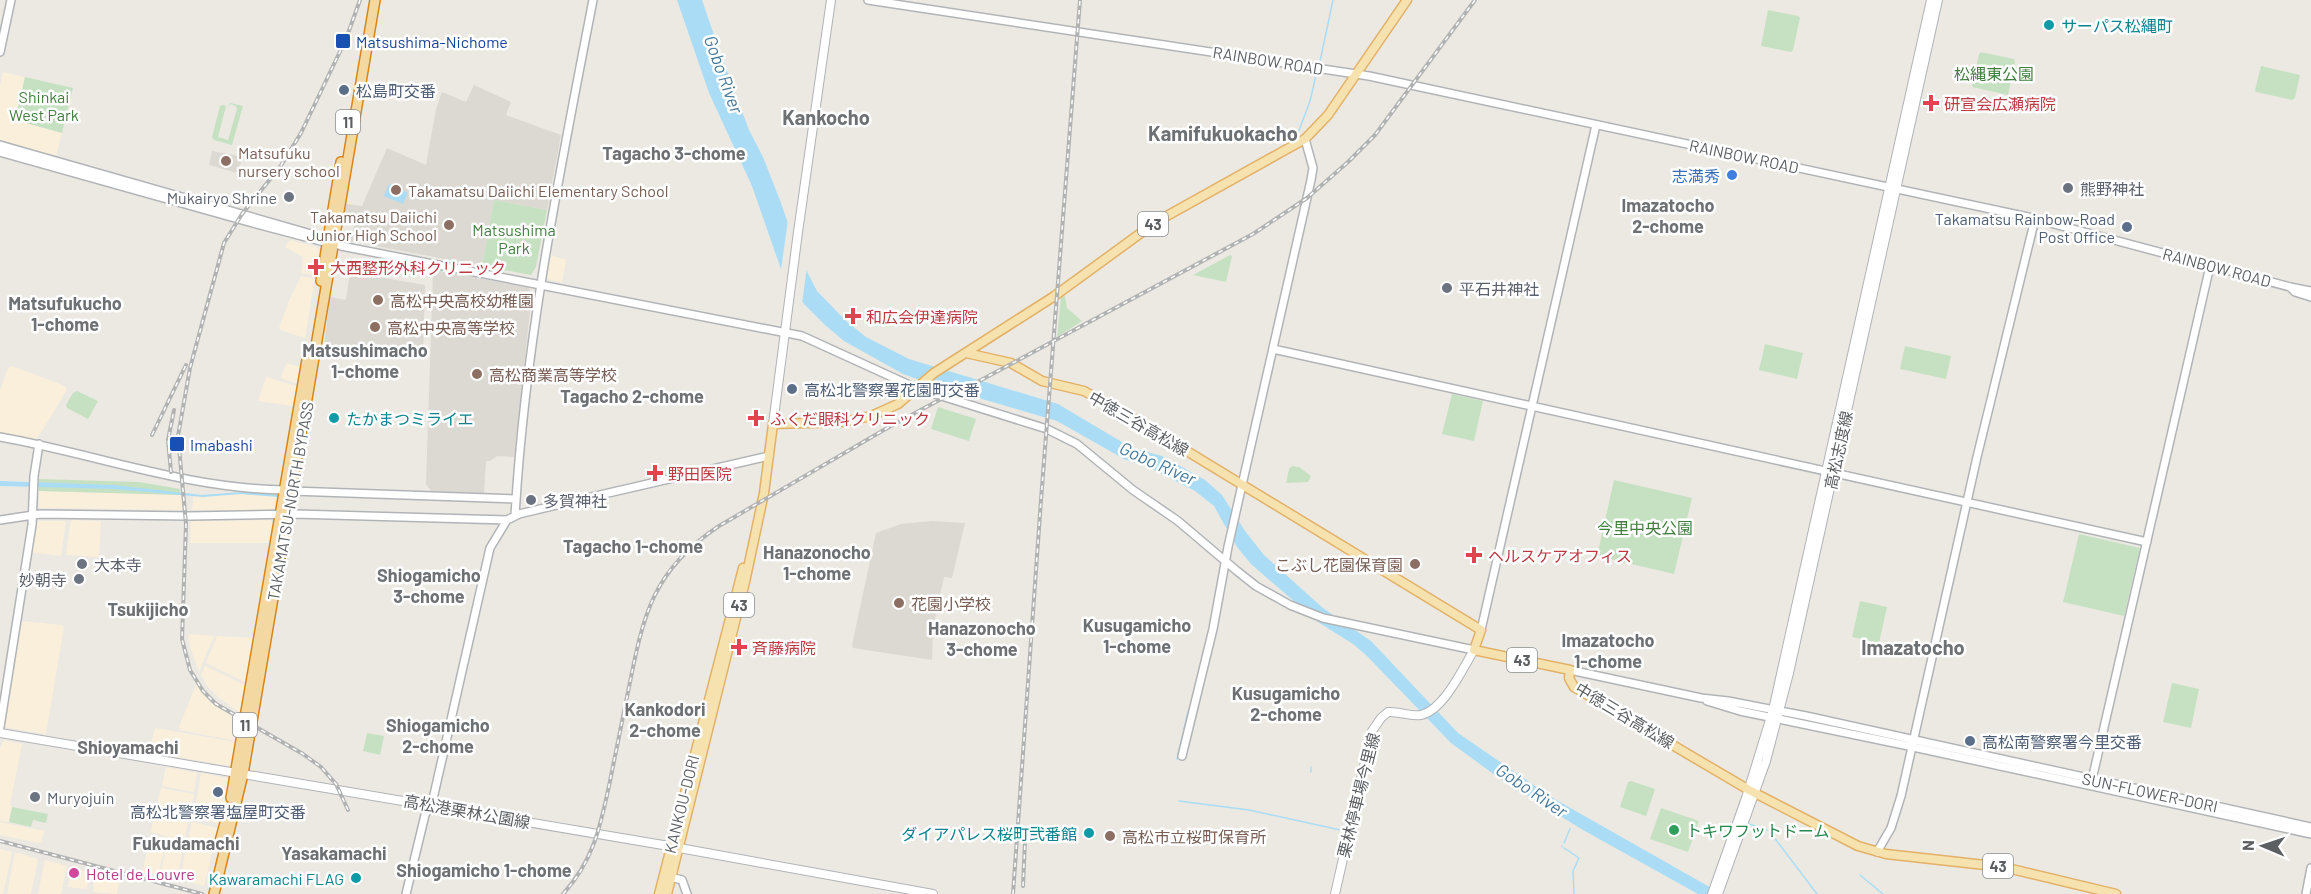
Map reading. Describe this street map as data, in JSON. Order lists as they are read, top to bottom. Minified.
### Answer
{"streets":{"highway":["11","TAKAMATSU-NORTH BYPASS"],"main road":["43","中徳三谷高松線","高松志度線","栗林停車場今里線","KANKOU-DORI","高松港栗林公園線"],"street":["RAINBOW ROAD","SUN-FLOWER-DORI"]},"crossings":[["RAINBOW ROAD","43"],["RAINBOW ROAD","高松志度線"],["43","中徳三谷高松線"],["43","KANKOU-DORI"],["中徳三谷高松線","高松志度線"],["中徳三谷高松線","栗林停車場今里線"],["TAKAMATSU-NORTH BYPASS","高松港栗林公園線"],["KANKOU-DORI","高松港栗林公園線"]],"districts":["Kankocho","Kamifukuokacho","Tagacho 3-chome","Imazatocho 2-chome","Matsufukucho 1-chome","Matsushimacho 1-chome","Tagacho 2-chome","Tagacho 1-chome","Hanazonocho 1-chome","Shiogamicho 3-chome","Tsukijicho","Kusugamicho 1-chome","Hanazonocho 3-chome","Imazatocho 1-chome","Imazatocho","Kusugamicho 2-chome","Kankodori 2-chome","Shiogamicho 2-chome","Shioyamachi","Fukudamachi","Yasakamachi","Shiogamicho 1-chome"],"water":["Gobo River"],"parks":["松縄東公園","Shinkai West Park","Matsushima Park","今里中央公園"],"places":{"other":["サーパス松縄町","松島町交番","Matsufuku nursery school","志満秀","熊野神社","Takamatsu Daiichi Elementary School","Mukairyo Shrine","Takamatsu Daiichi Junior High School","Takamatsu Rainbow-Road Post Office","平石井神社","高松中央高校幼稚園","高松中央高等学校","高松商業高等学校","高松北警察署花園町交番","たかまつミライエ","多賀神社","大本寺","こぶし花園保育園","妙朝寺","花園小学校","高松南警察署今里交番","高松北警察署塩屋町交番","Muryojuin","トキワフットドーム","ダイアパレス桜町弐番館","高松市立桜町保育所","Hotel de Louvre","Kawaramachi FLAG"],"transit":["Matsushima-Nichome","Imabashi"],"health":["研宣会広瀬病院","大西整形外科クリニック","和広会伊達病院","ふくだ眼科クリニック","野田医院","ヘルスケアオフィス","斉藤病院"]},"north":"left"}
